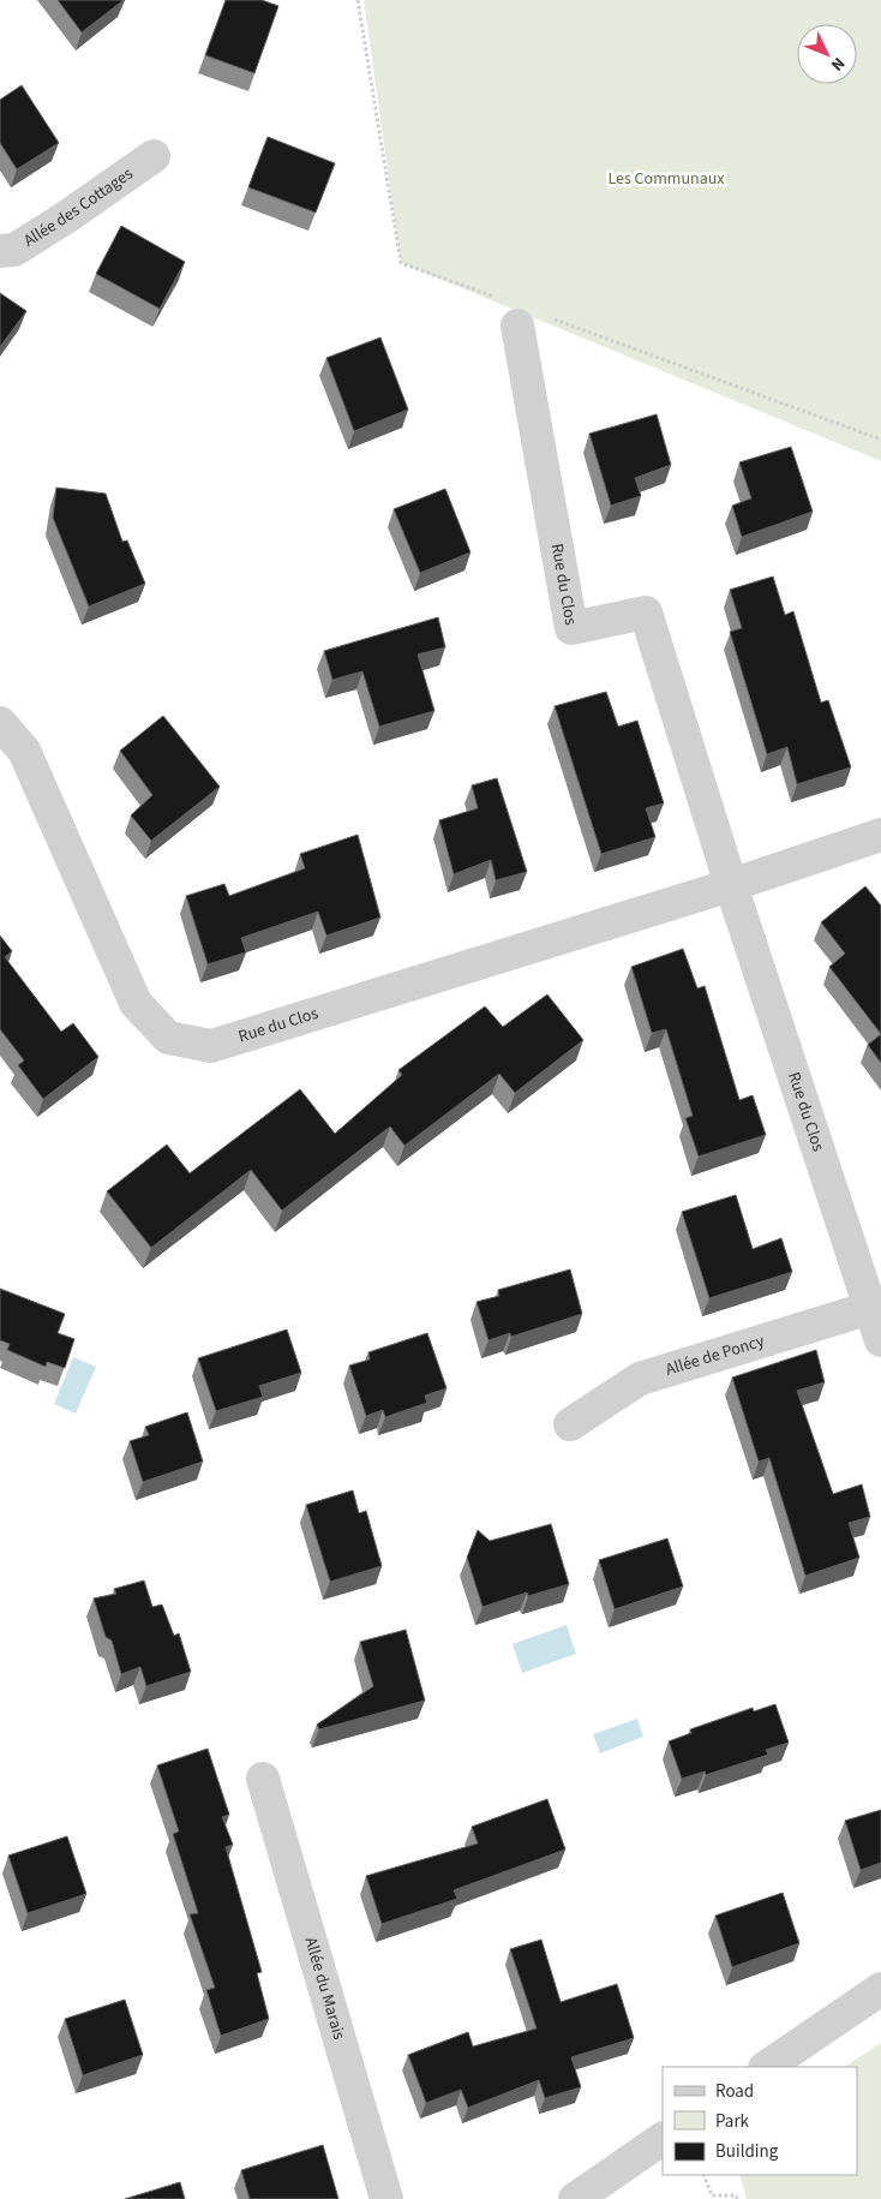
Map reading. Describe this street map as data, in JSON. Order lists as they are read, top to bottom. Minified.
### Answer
{"streets":{"street":["Allée des Cottages","Rue du Clos","Allée de Poncy","Allée du Marais"]},"crossings":[["Rue du Clos","Allée de Poncy"]],"parks":["Les Communaux"],"legend":["Road","Park","Building"],"north":"bottom right"}
